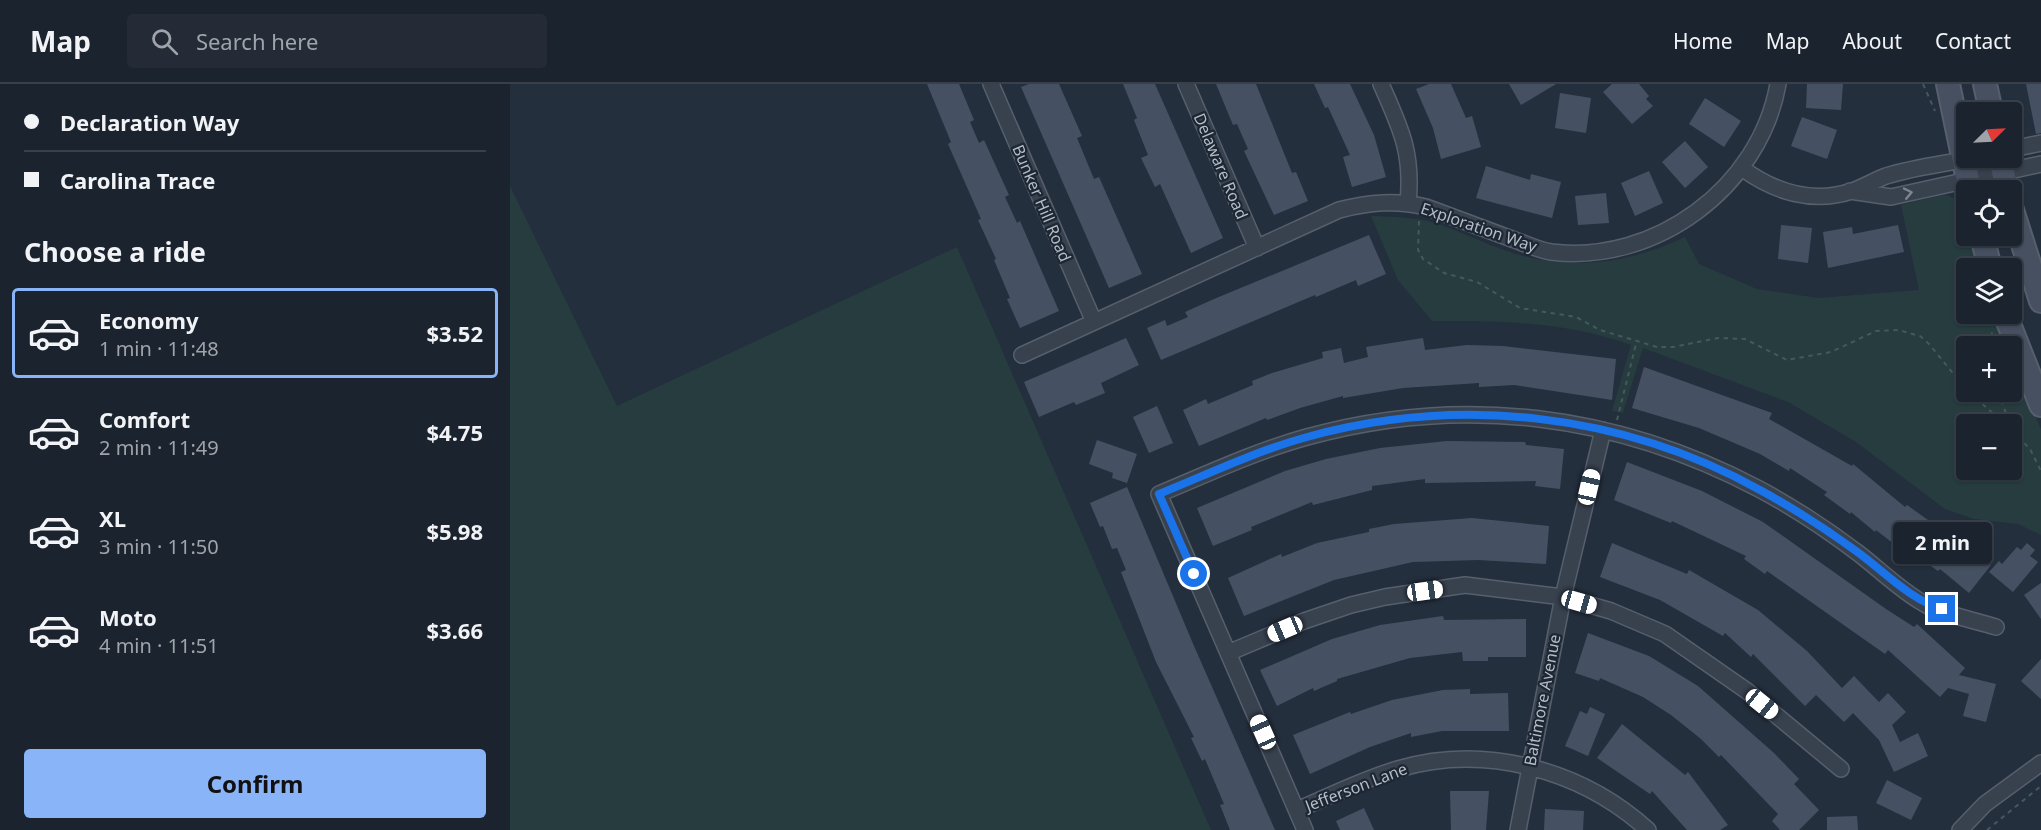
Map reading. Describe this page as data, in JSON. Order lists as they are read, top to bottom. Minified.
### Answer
{"streets":{"street":["Delaware Road","Bunker Hill Road","Exploration Way","Baltimore Avenue","Jefferson Lane"]},"crossings":[["Delaware Road","Exploration Way"],["Bunker Hill Road","Exploration Way"],["Baltimore Avenue","Jefferson Lane"]],"north":"top right","page":{"header":"Map","search":"Search here","nav":["Home","Map","About","Contact"],"banner":["Declaration Way","Carolina Trace"],"map_buttons":["+","−"],"heading":"Choose a ride","list":[{"name":"Economy","note":"1 min · 11:48","value":"$3.52"},{"name":"Comfort","note":"2 min · 11:49","value":"$4.75"},{"name":"XL","note":"3 min · 11:50","value":"$5.98"},{"name":"Moto","note":"4 min · 11:51","value":"$3.66"}],"bubble":"2 min","buttons":"Confirm"}}
